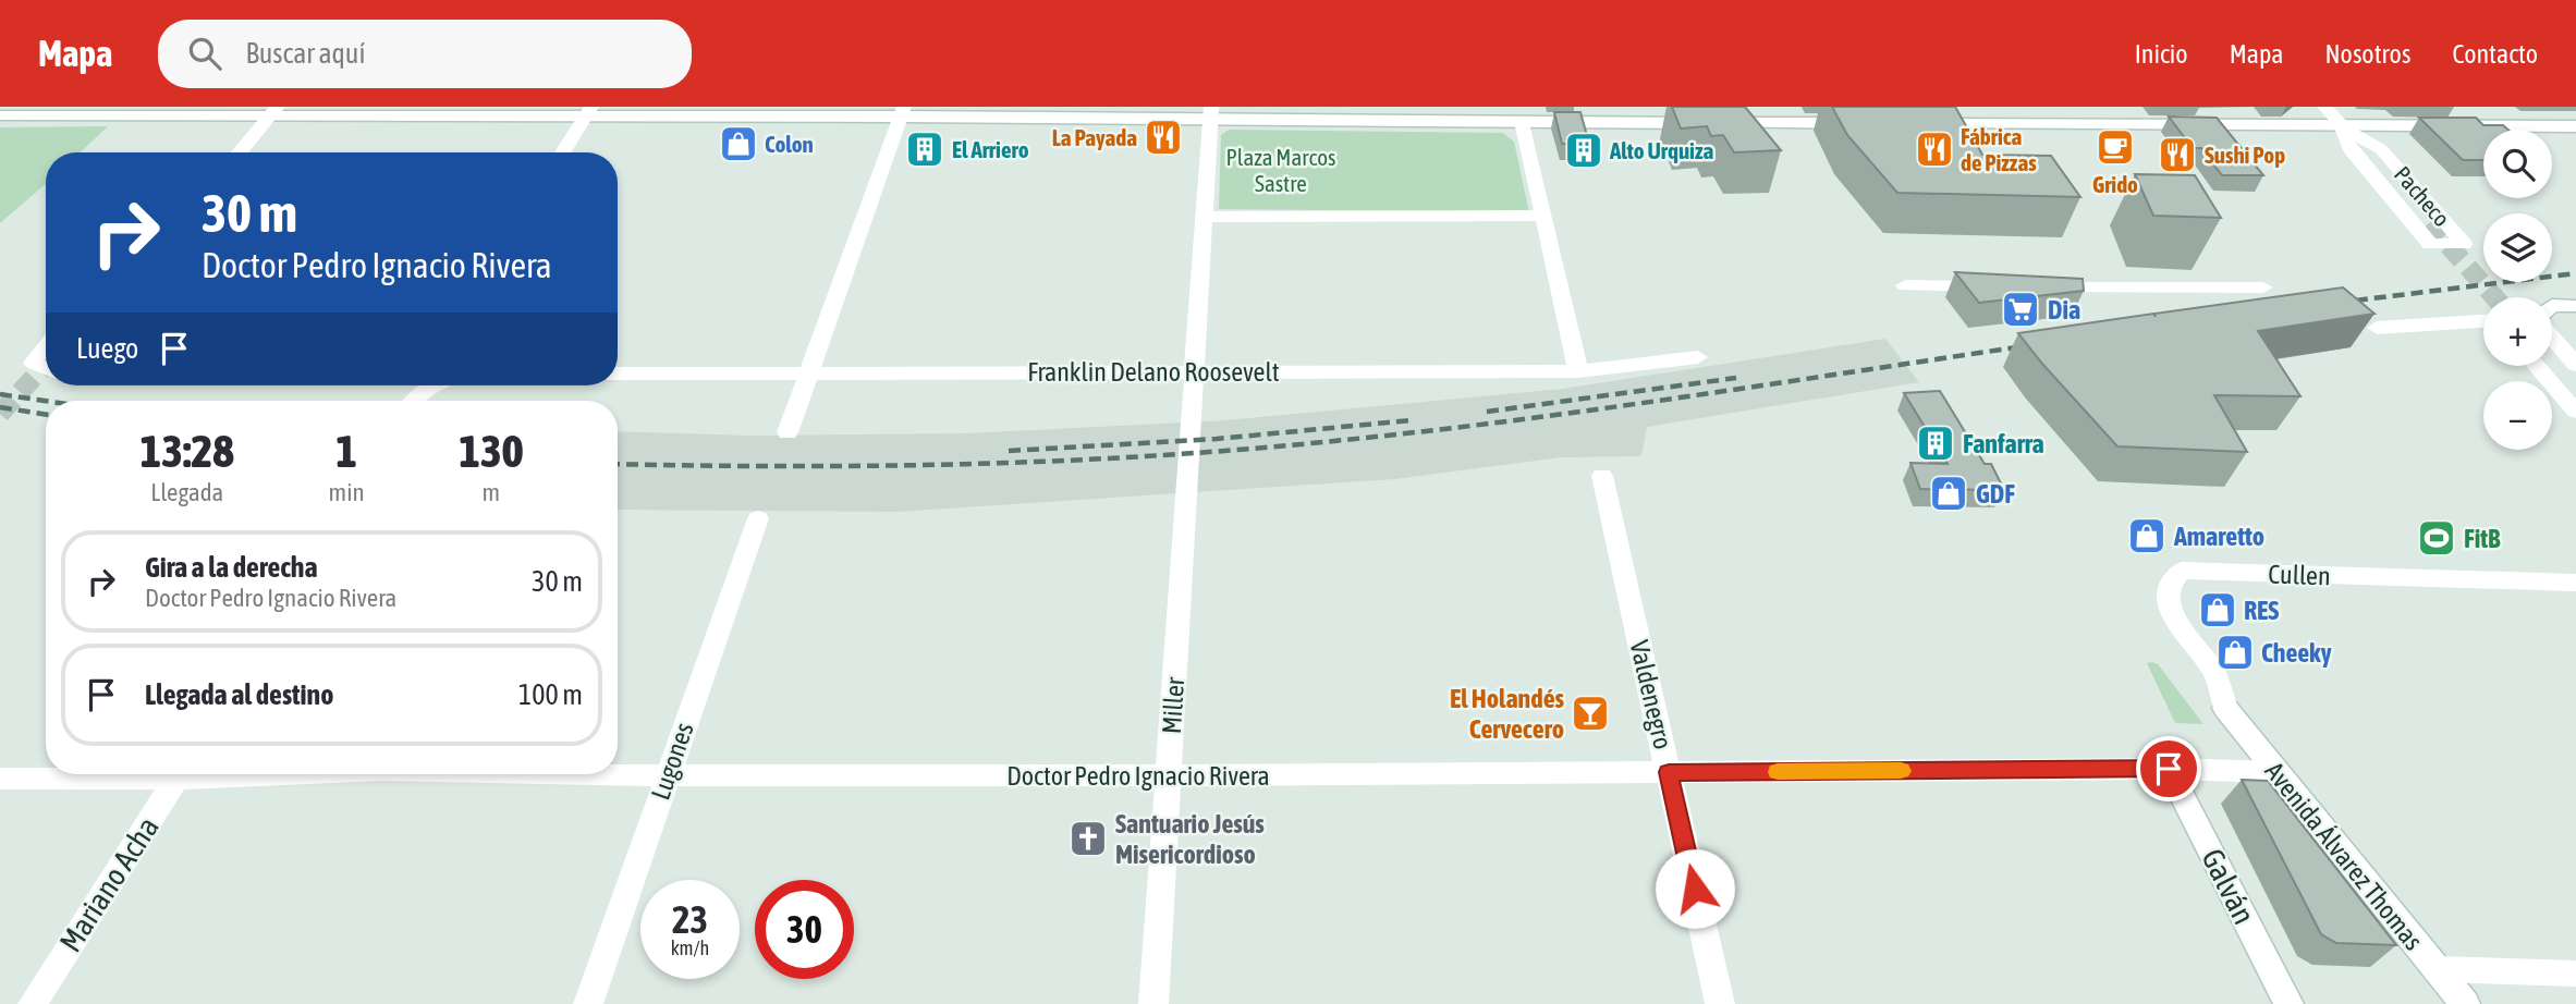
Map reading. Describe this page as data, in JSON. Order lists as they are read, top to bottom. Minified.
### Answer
{"streets":{"street":["Pacheco","Franklin Delano Roosevelt","Cullen","Valdenegro","Miller","Lugones","Doctor Pedro Ignacio Rivera","Avenida Álvarez Thomas","Mariano Acha","Galván"]},"crossings":[["Franklin Delano Roosevelt","Miller"],["Cullen","Avenida Álvarez Thomas"],["Valdenegro","Doctor Pedro Ignacio Rivera"],["Miller","Doctor Pedro Ignacio Rivera"],["Lugones","Doctor Pedro Ignacio Rivera"],["Doctor Pedro Ignacio Rivera","Avenida Álvarez Thomas"],["Doctor Pedro Ignacio Rivera","Galván"]],"parks":["Plaza Marcos Sastre"],"places":{"restaurant":["La Payada","Fábrica de Pizzas","Sushi Pop"],"shop":["Colon","GDF","Amaretto","RES","Cheeky"],"cafe":["Grido"],"building":["El Arriero","Alto Urquiza","Fanfarra"],"supermarket":["Dia"],"sports":["FitB"],"bar":["El Holandés Cervecero"],"church":["Santuario Jesús Misericordioso"]},"page":{"header":"Mapa","search":"Buscar aquí","nav":["Inicio","Mapa","Nosotros","Contacto"],"map_buttons":["+","−"],"turn":["30 m","Doctor Pedro Ignacio Rivera"],"then":"Luego","eta":["13:28","Llegada","1","min","130","m"],"list":[{"name":"Gira a la derecha","note":"Doctor Pedro Ignacio Rivera","value":"30 m"},{"name":"Llegada al destino","value":"100 m"}],"speed":"23 km/h","limit":"30"}}
